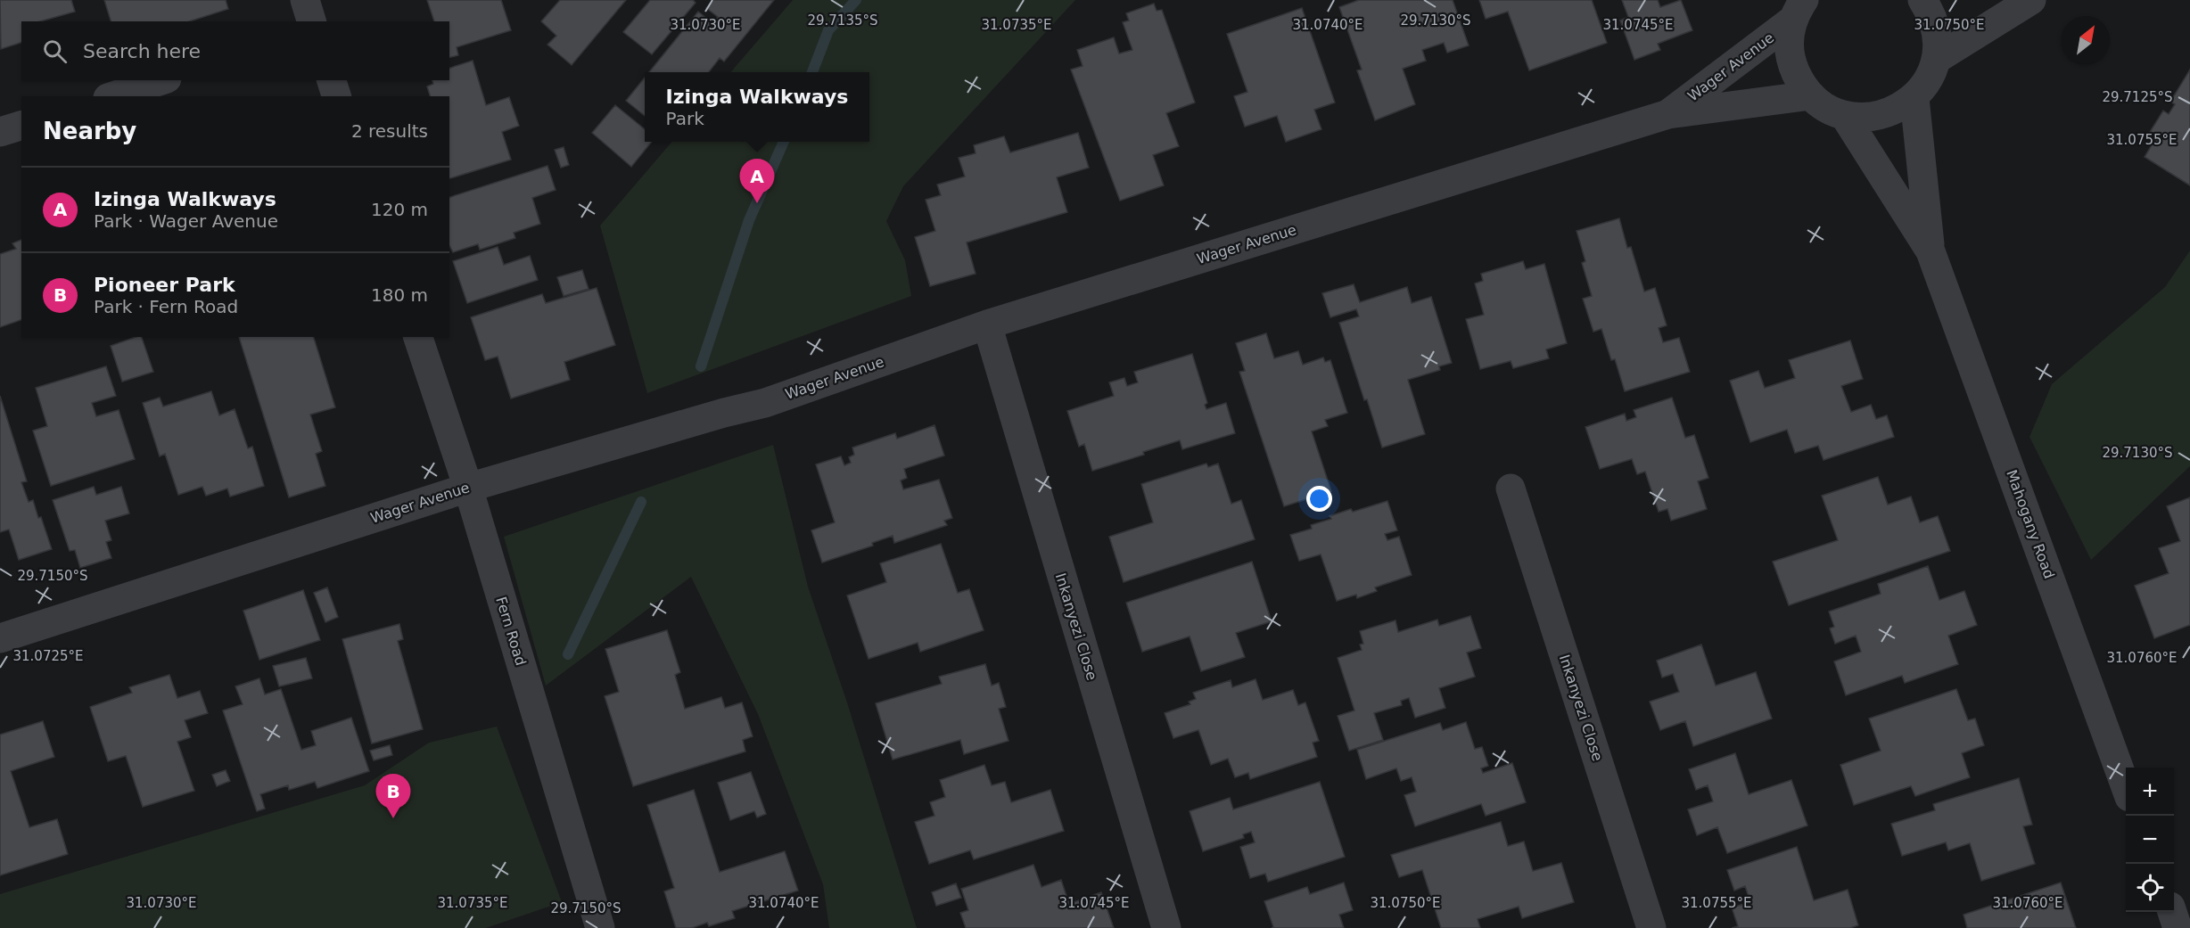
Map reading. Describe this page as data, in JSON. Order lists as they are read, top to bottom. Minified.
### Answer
{"streets":{"street":["Wager Avenue","Mahogany Road","Inkanyezi Close","Fern Road"]},"crossings":[["Wager Avenue","Inkanyezi Close"],["Wager Avenue","Fern Road"]],"north":"top right","page":{"search":"Search here","popup":["Izinga Walkways","Park"],"heading":["Nearby","2 results"],"pins":["A","B"],"list":[{"mark":"A","name":"Izinga Walkways","note":"Park · Wager Avenue","value":"120 m"},{"mark":"B","name":"Pioneer Park","note":"Park · Fern Road","value":"180 m"}],"map_buttons":["+","−"]},"coordinates":["29.7130°S","29.7135°S","31.0730°E","31.0735°E","31.0740°E","31.0745°E","31.0750°E","29.7125°S","31.0755°E","29.7150°S","31.0725°E","31.0760°E"]}
